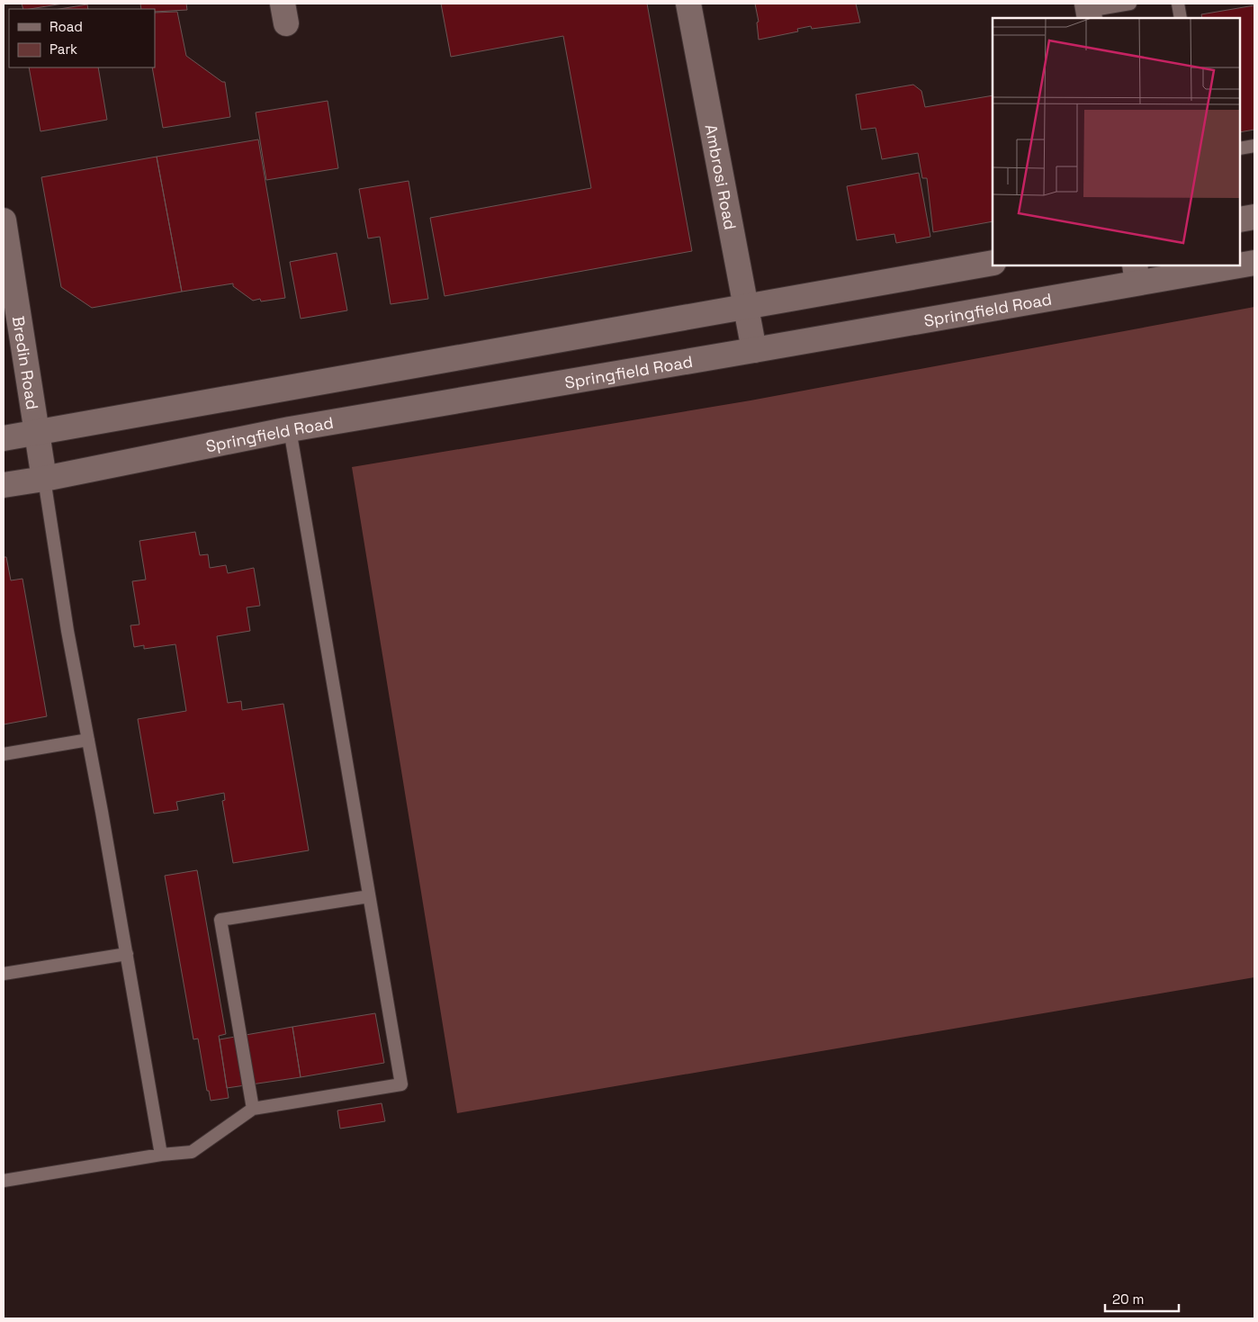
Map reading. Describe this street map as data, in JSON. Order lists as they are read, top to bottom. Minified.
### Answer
{"streets":{"main road":["Ambrosi Road","Springfield Road","Bredin Road"]},"crossings":[["Ambrosi Road","Springfield Road"],["Springfield Road","Bredin Road"]],"legend":["Road","Park"],"scale_bar":"20 m"}
